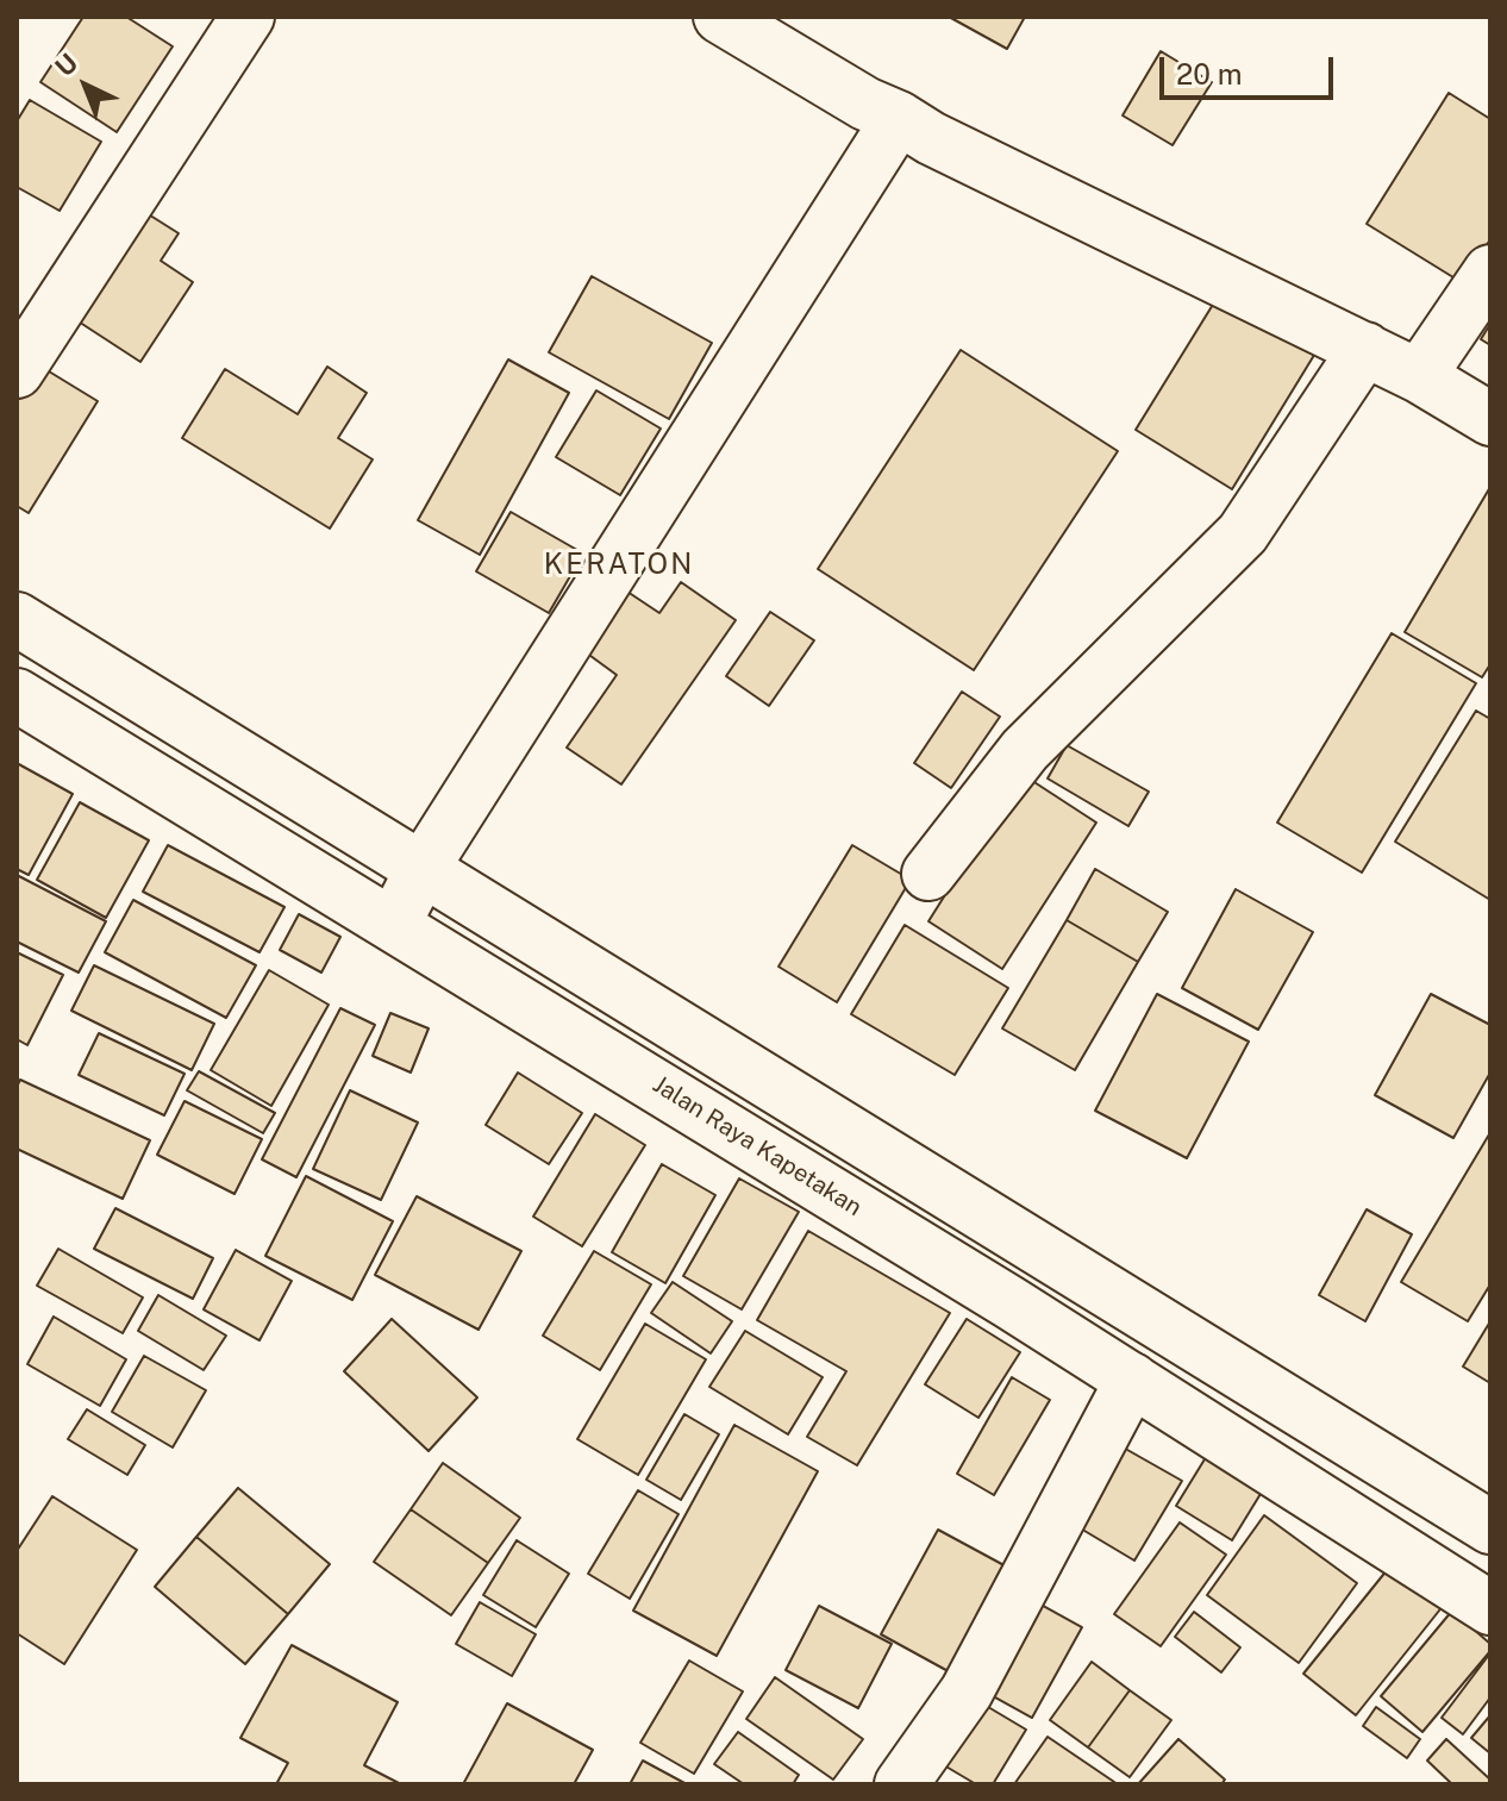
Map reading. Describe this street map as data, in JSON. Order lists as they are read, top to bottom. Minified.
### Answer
{"streets":{"main road":["Jalan Raya Kapetakan"]},"districts":["KERATON"],"scale_bar":"20 m","north":"top left"}
